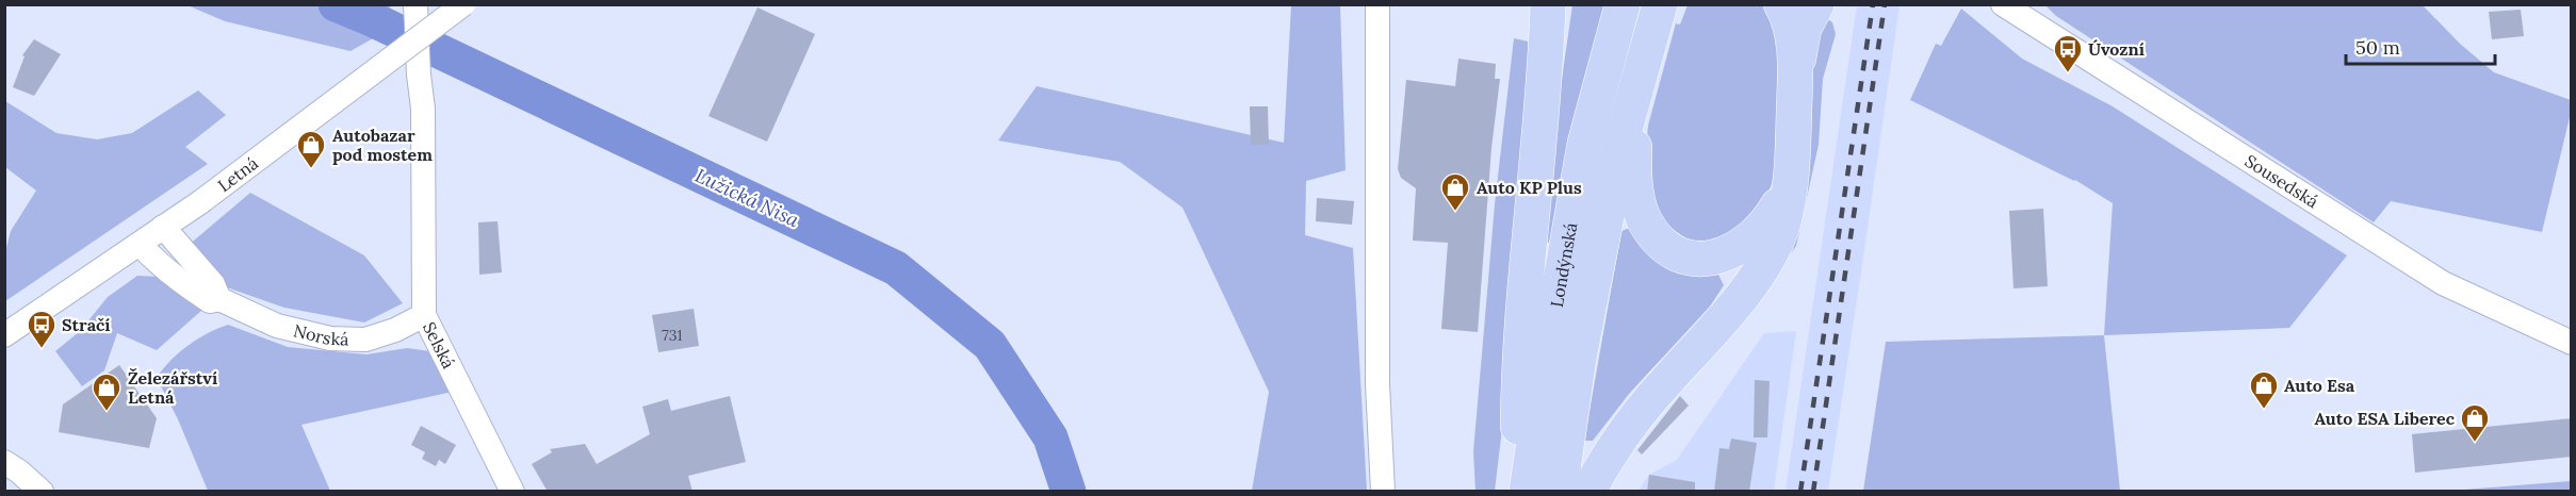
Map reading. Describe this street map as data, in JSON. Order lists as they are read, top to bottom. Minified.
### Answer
{"streets":{"highway":["Londýnská"],"street":["Letná","Sousedská","Norská","Selská"]},"crossings":[["Letná","Norská"],["Norská","Selská"]],"water":["Lužická Nisa"],"places":{"bus stop":["Úvozní","Stračí"],"shop":["Autobazar pod mostem","Auto KP Plus","Auto Esa","Železářství Letná","Auto ESA Liberec"]},"house_numbers":["731"],"scale_bar":"50 m"}
